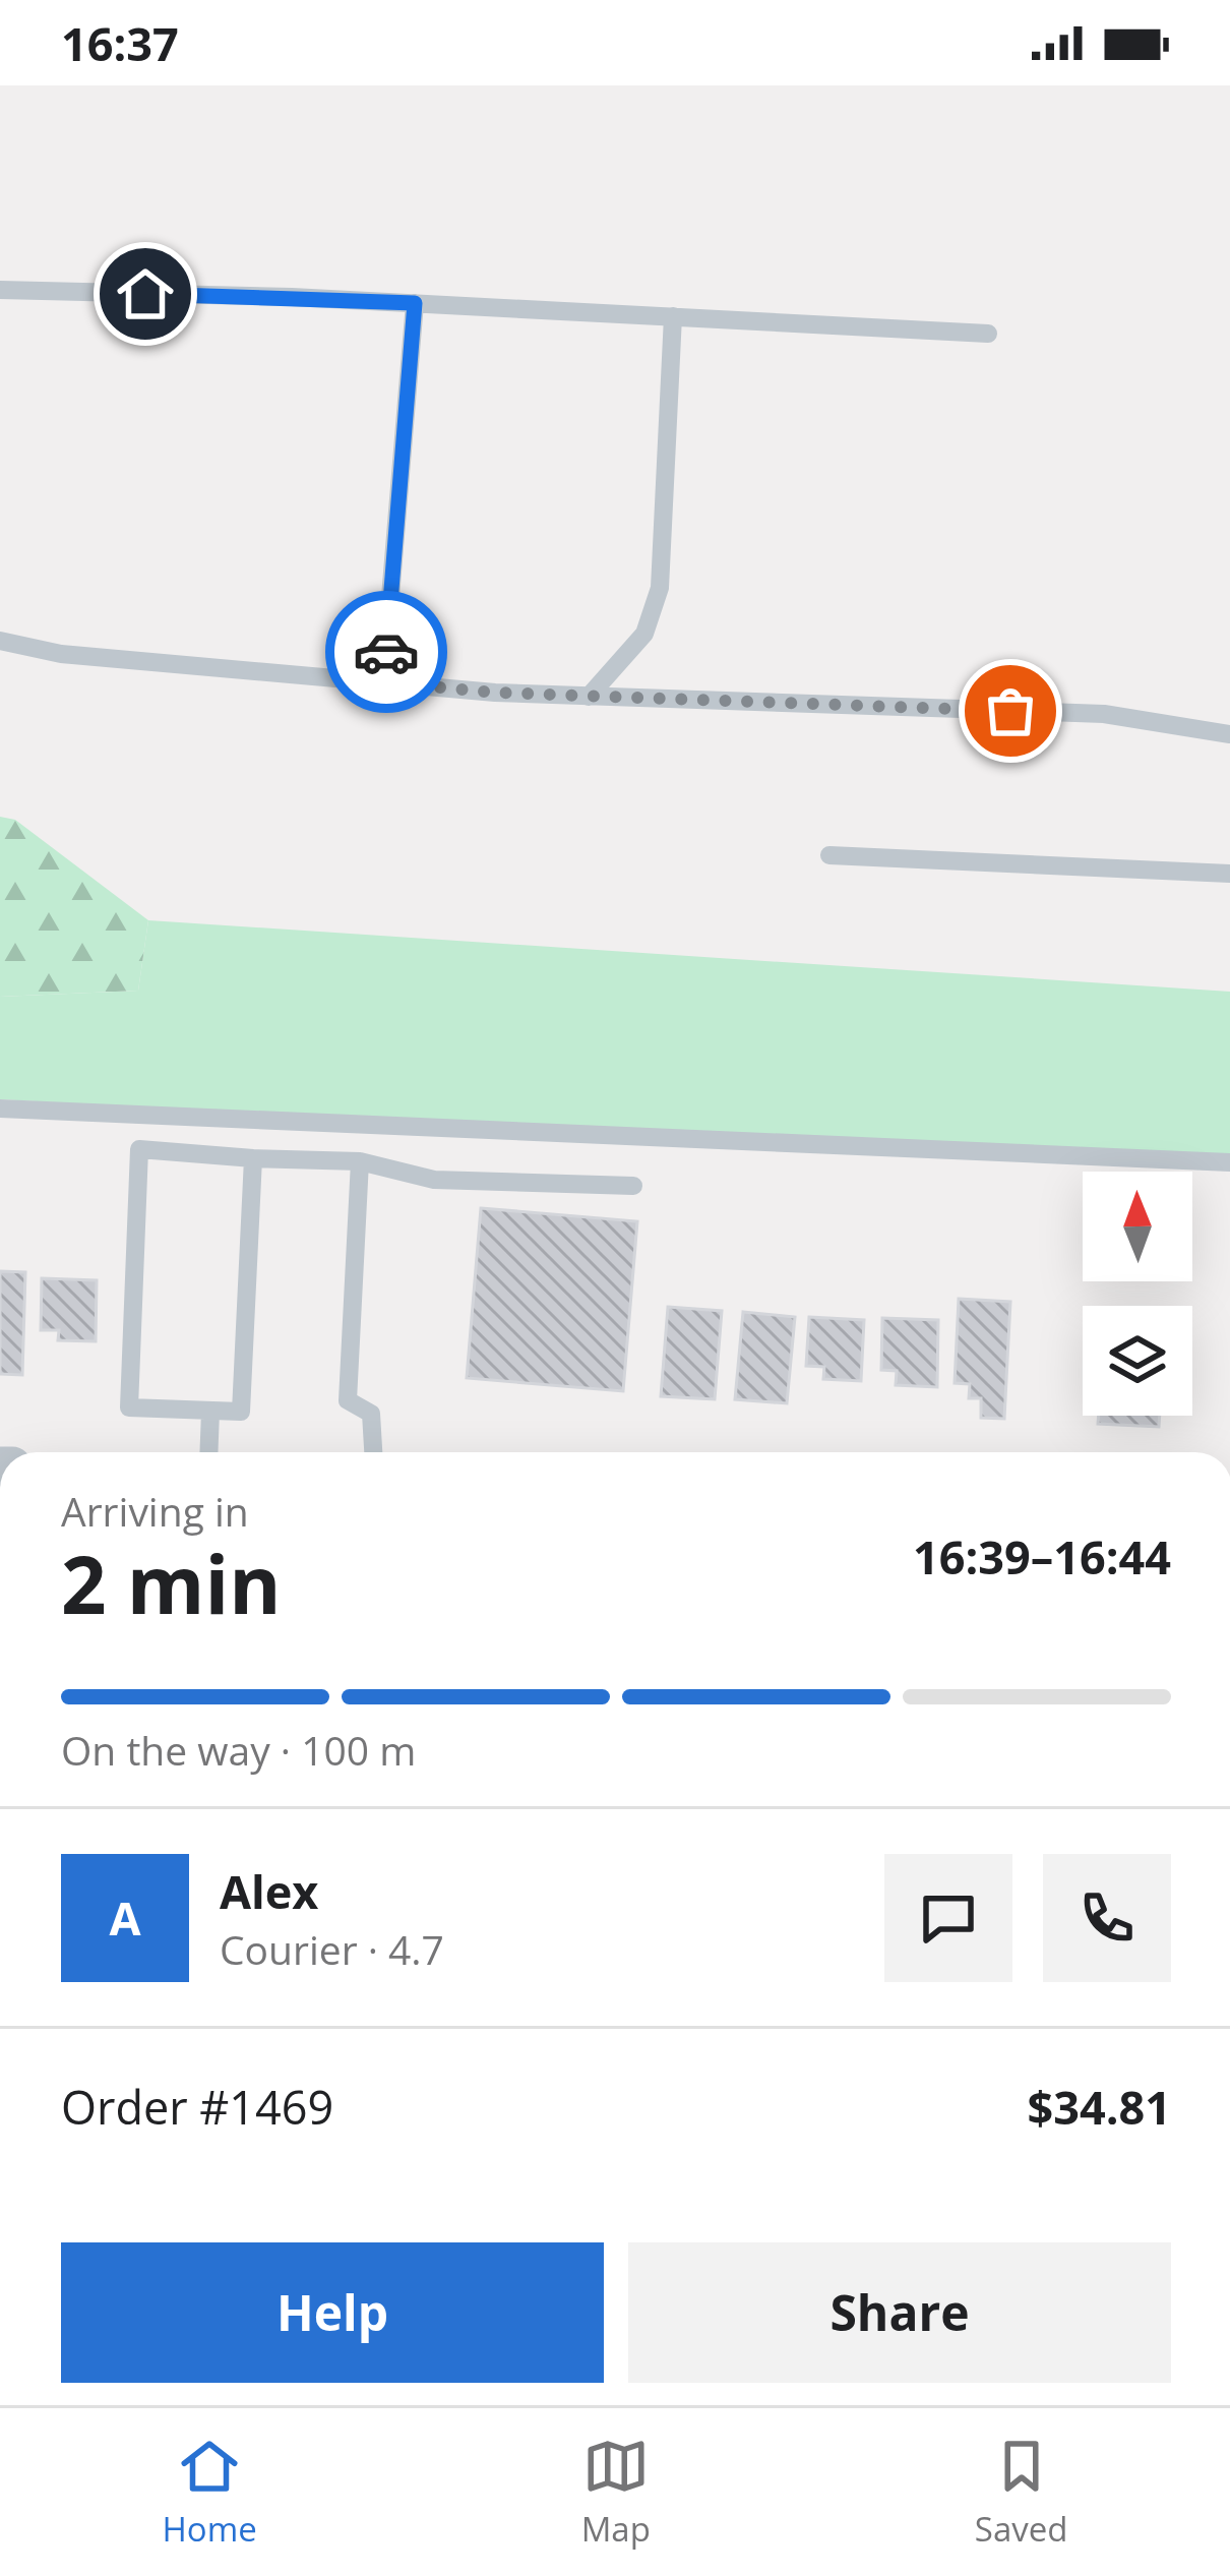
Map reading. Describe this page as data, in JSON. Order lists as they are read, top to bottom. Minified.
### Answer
{"north":"top","page":{"status":"16:37","heading":["2 min","Arriving in","16:39–16:44"],"panel":["Alex","Courier · 4.7","Order #1469","$34.81"],"bar":"On the way · 100 m","round":"A","buttons":["Help","Share"],"tabs":["Home","Map","Saved"]}}
